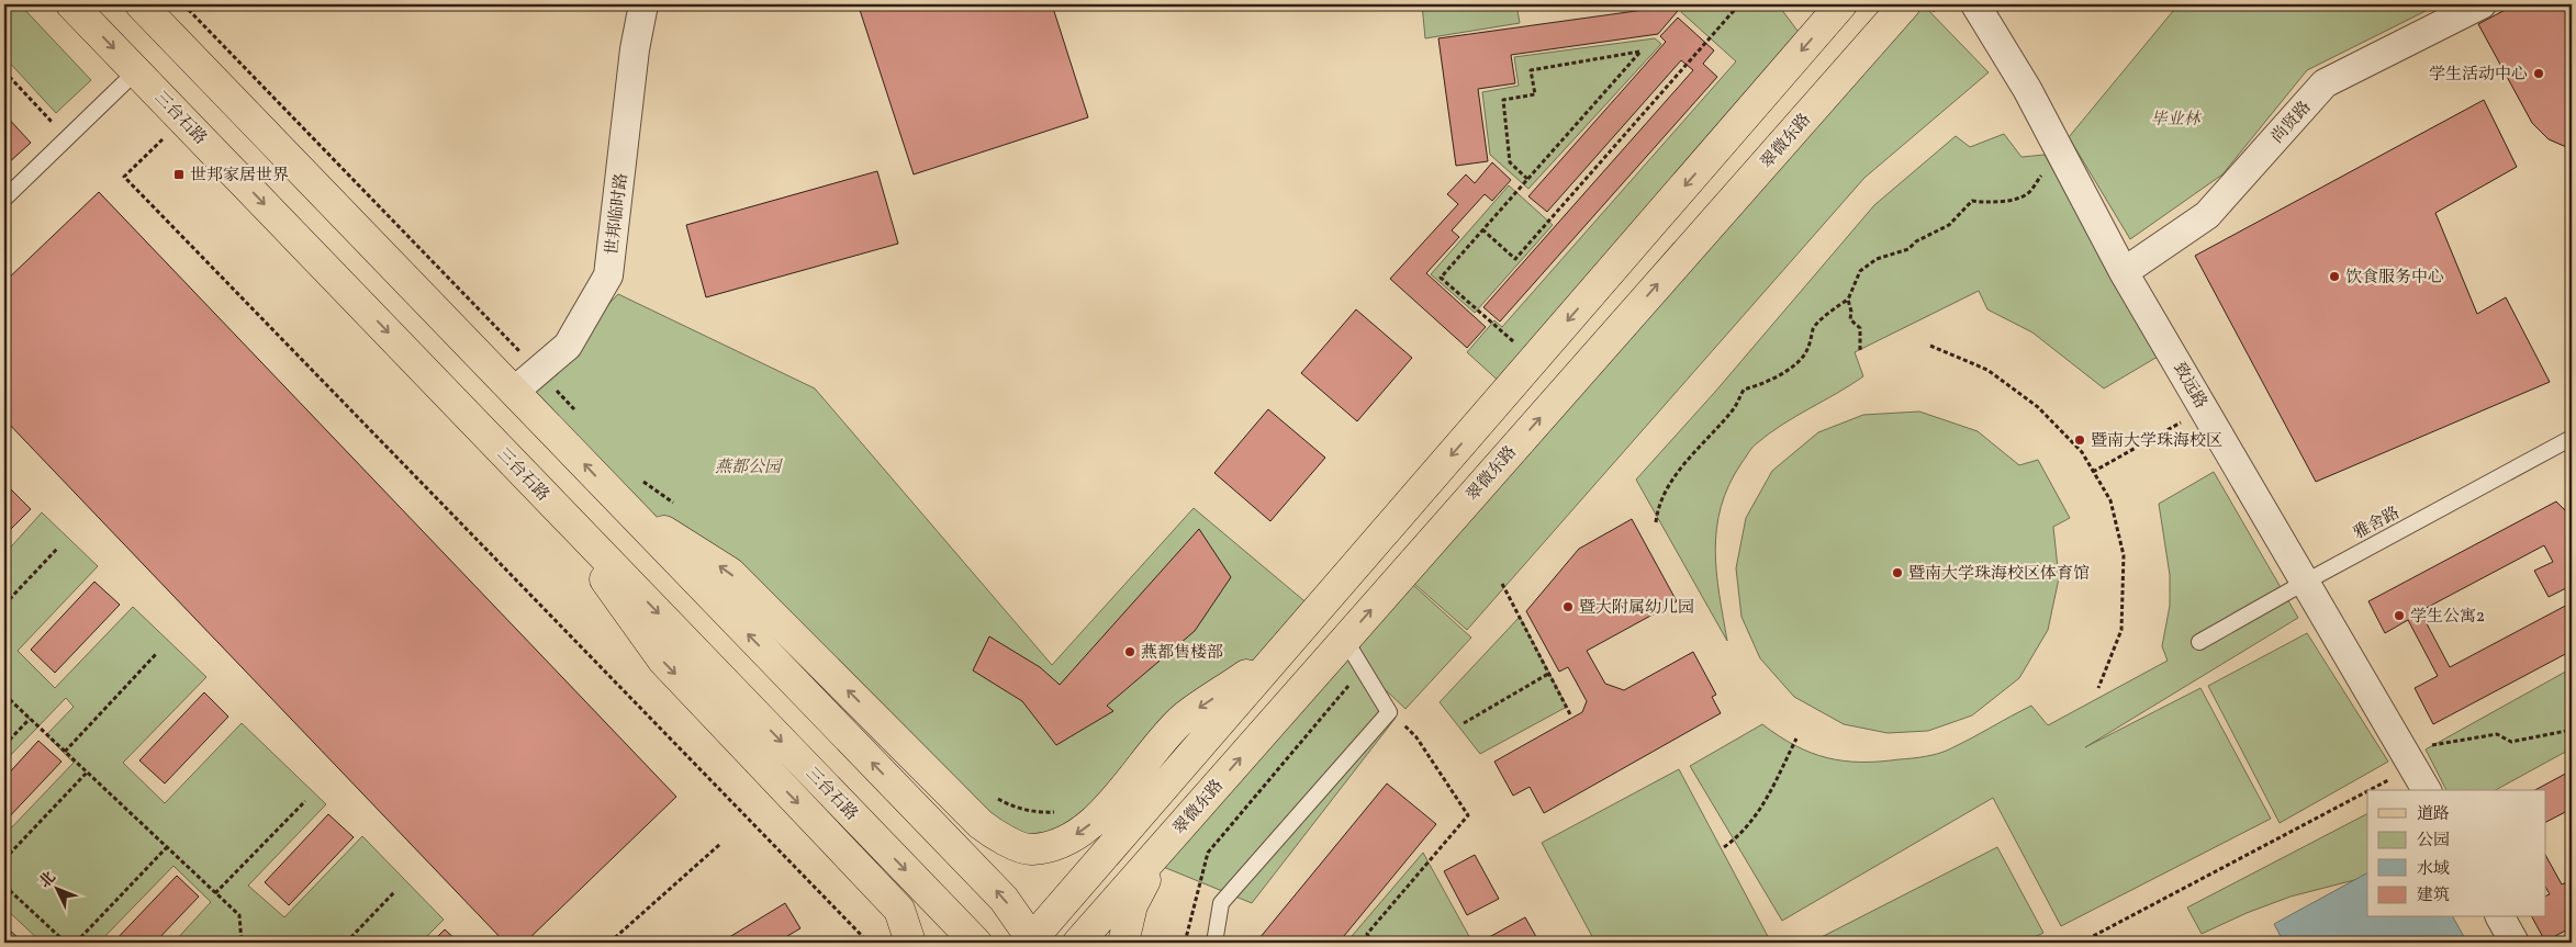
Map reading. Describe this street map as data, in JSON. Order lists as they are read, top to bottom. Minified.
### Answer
{"streets":{"main road":["三台石路","翠微东路"],"street":["尚贤路","世邦临时路","致远路"],"lane":["雅舍路"]},"crossings":[["尚贤路","致远路"],["致远路","雅舍路"]],"parks":["毕业林","燕都公园"],"places":{"other":["学生活动中心","饮食服务中心","暨南大学珠海校区","暨南大学珠海校区体育馆","暨大附属幼儿园","学生公寓2","燕都售楼部"],"transit":["世邦家居世界"]},"legend":["道路","公园","水域","建筑"],"north":"top left"}
